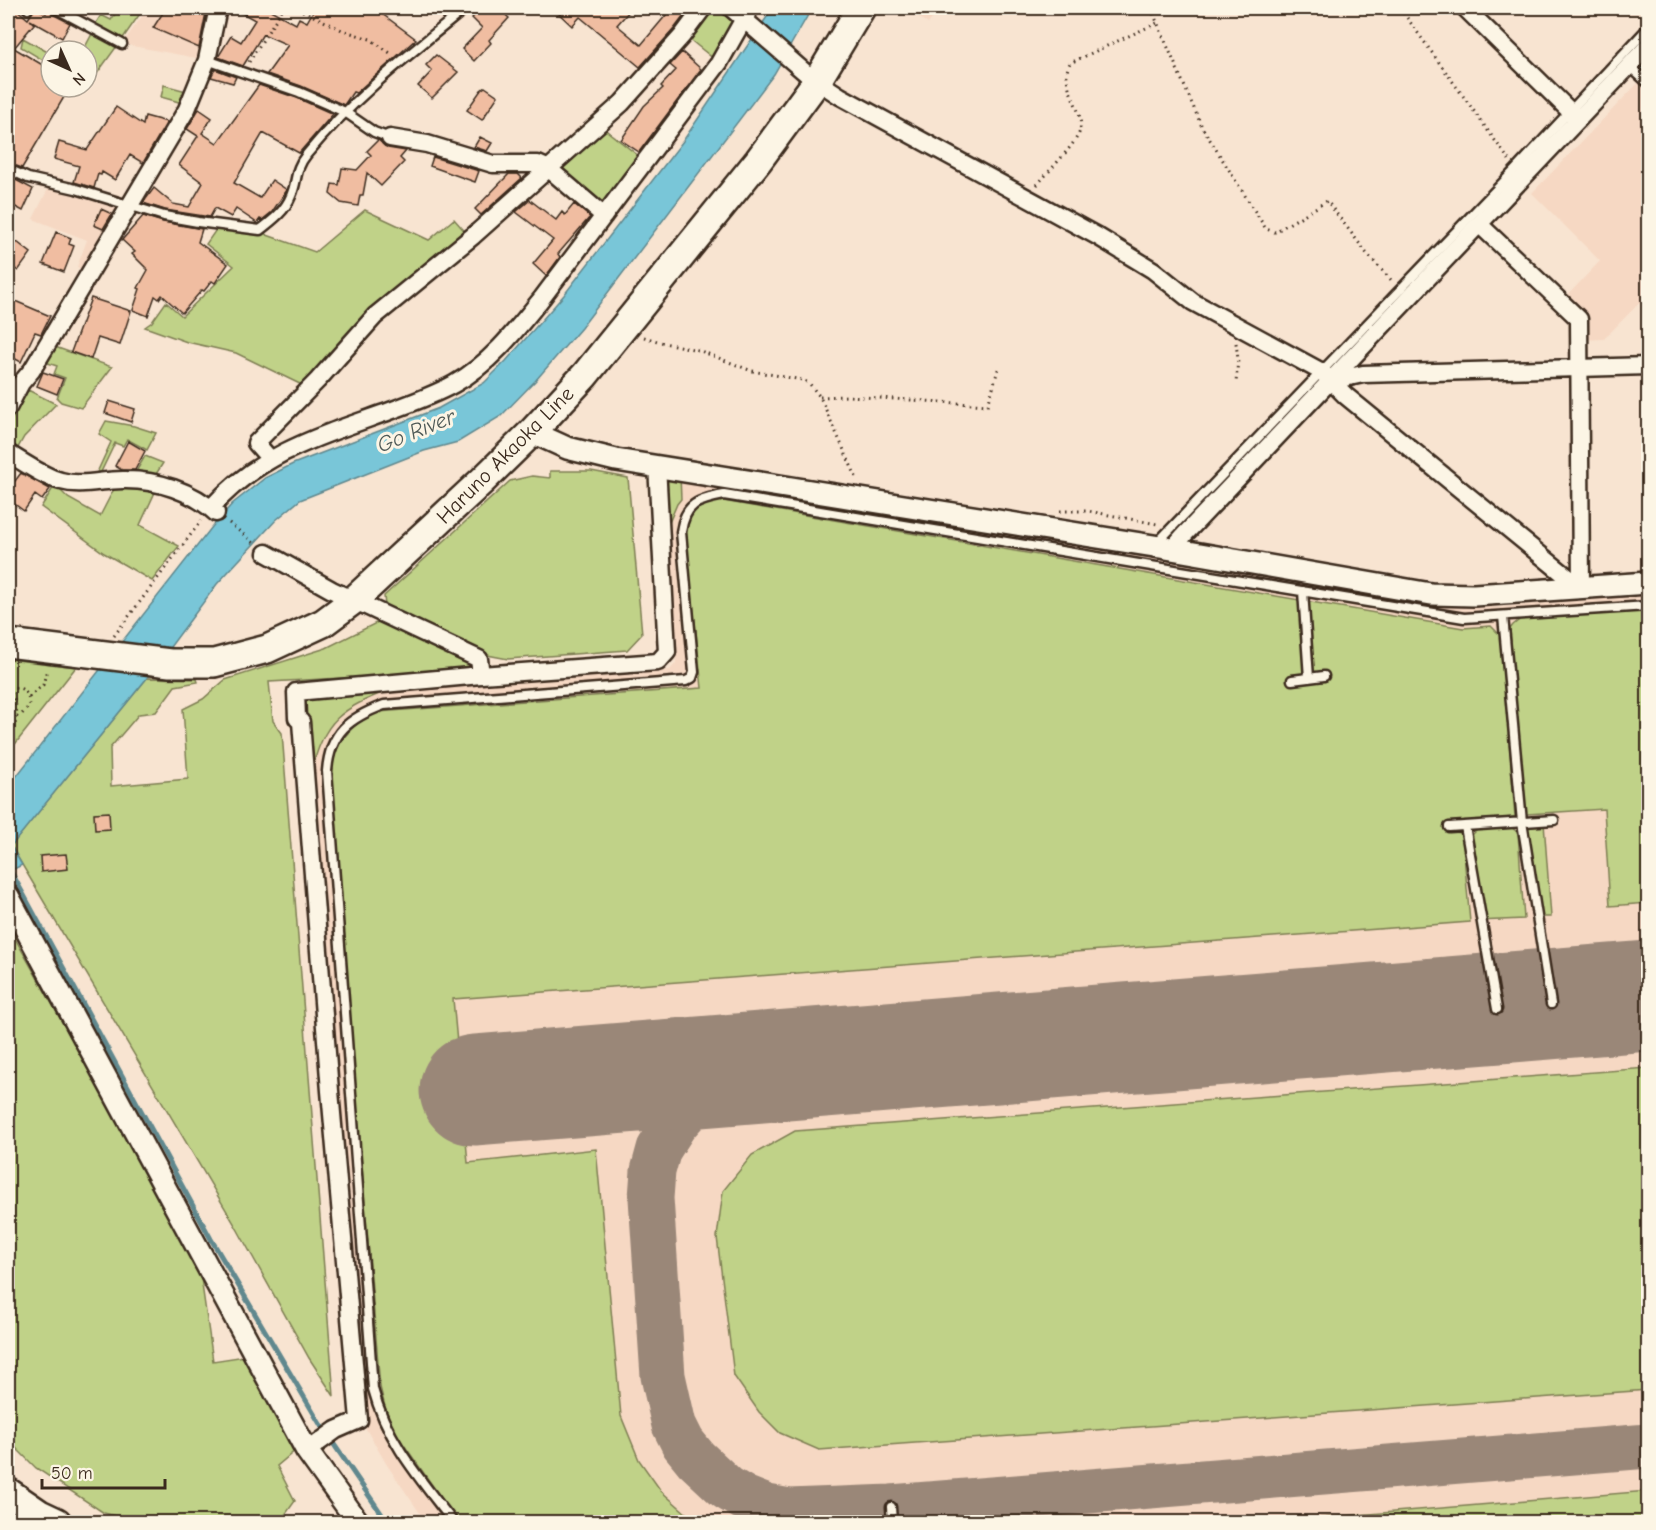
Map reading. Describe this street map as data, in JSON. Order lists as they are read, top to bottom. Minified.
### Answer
{"streets":{"main road":["Haruno Akaoka Line"]},"water":["Go River"],"scale_bar":"50 m","north":"bottom right"}
